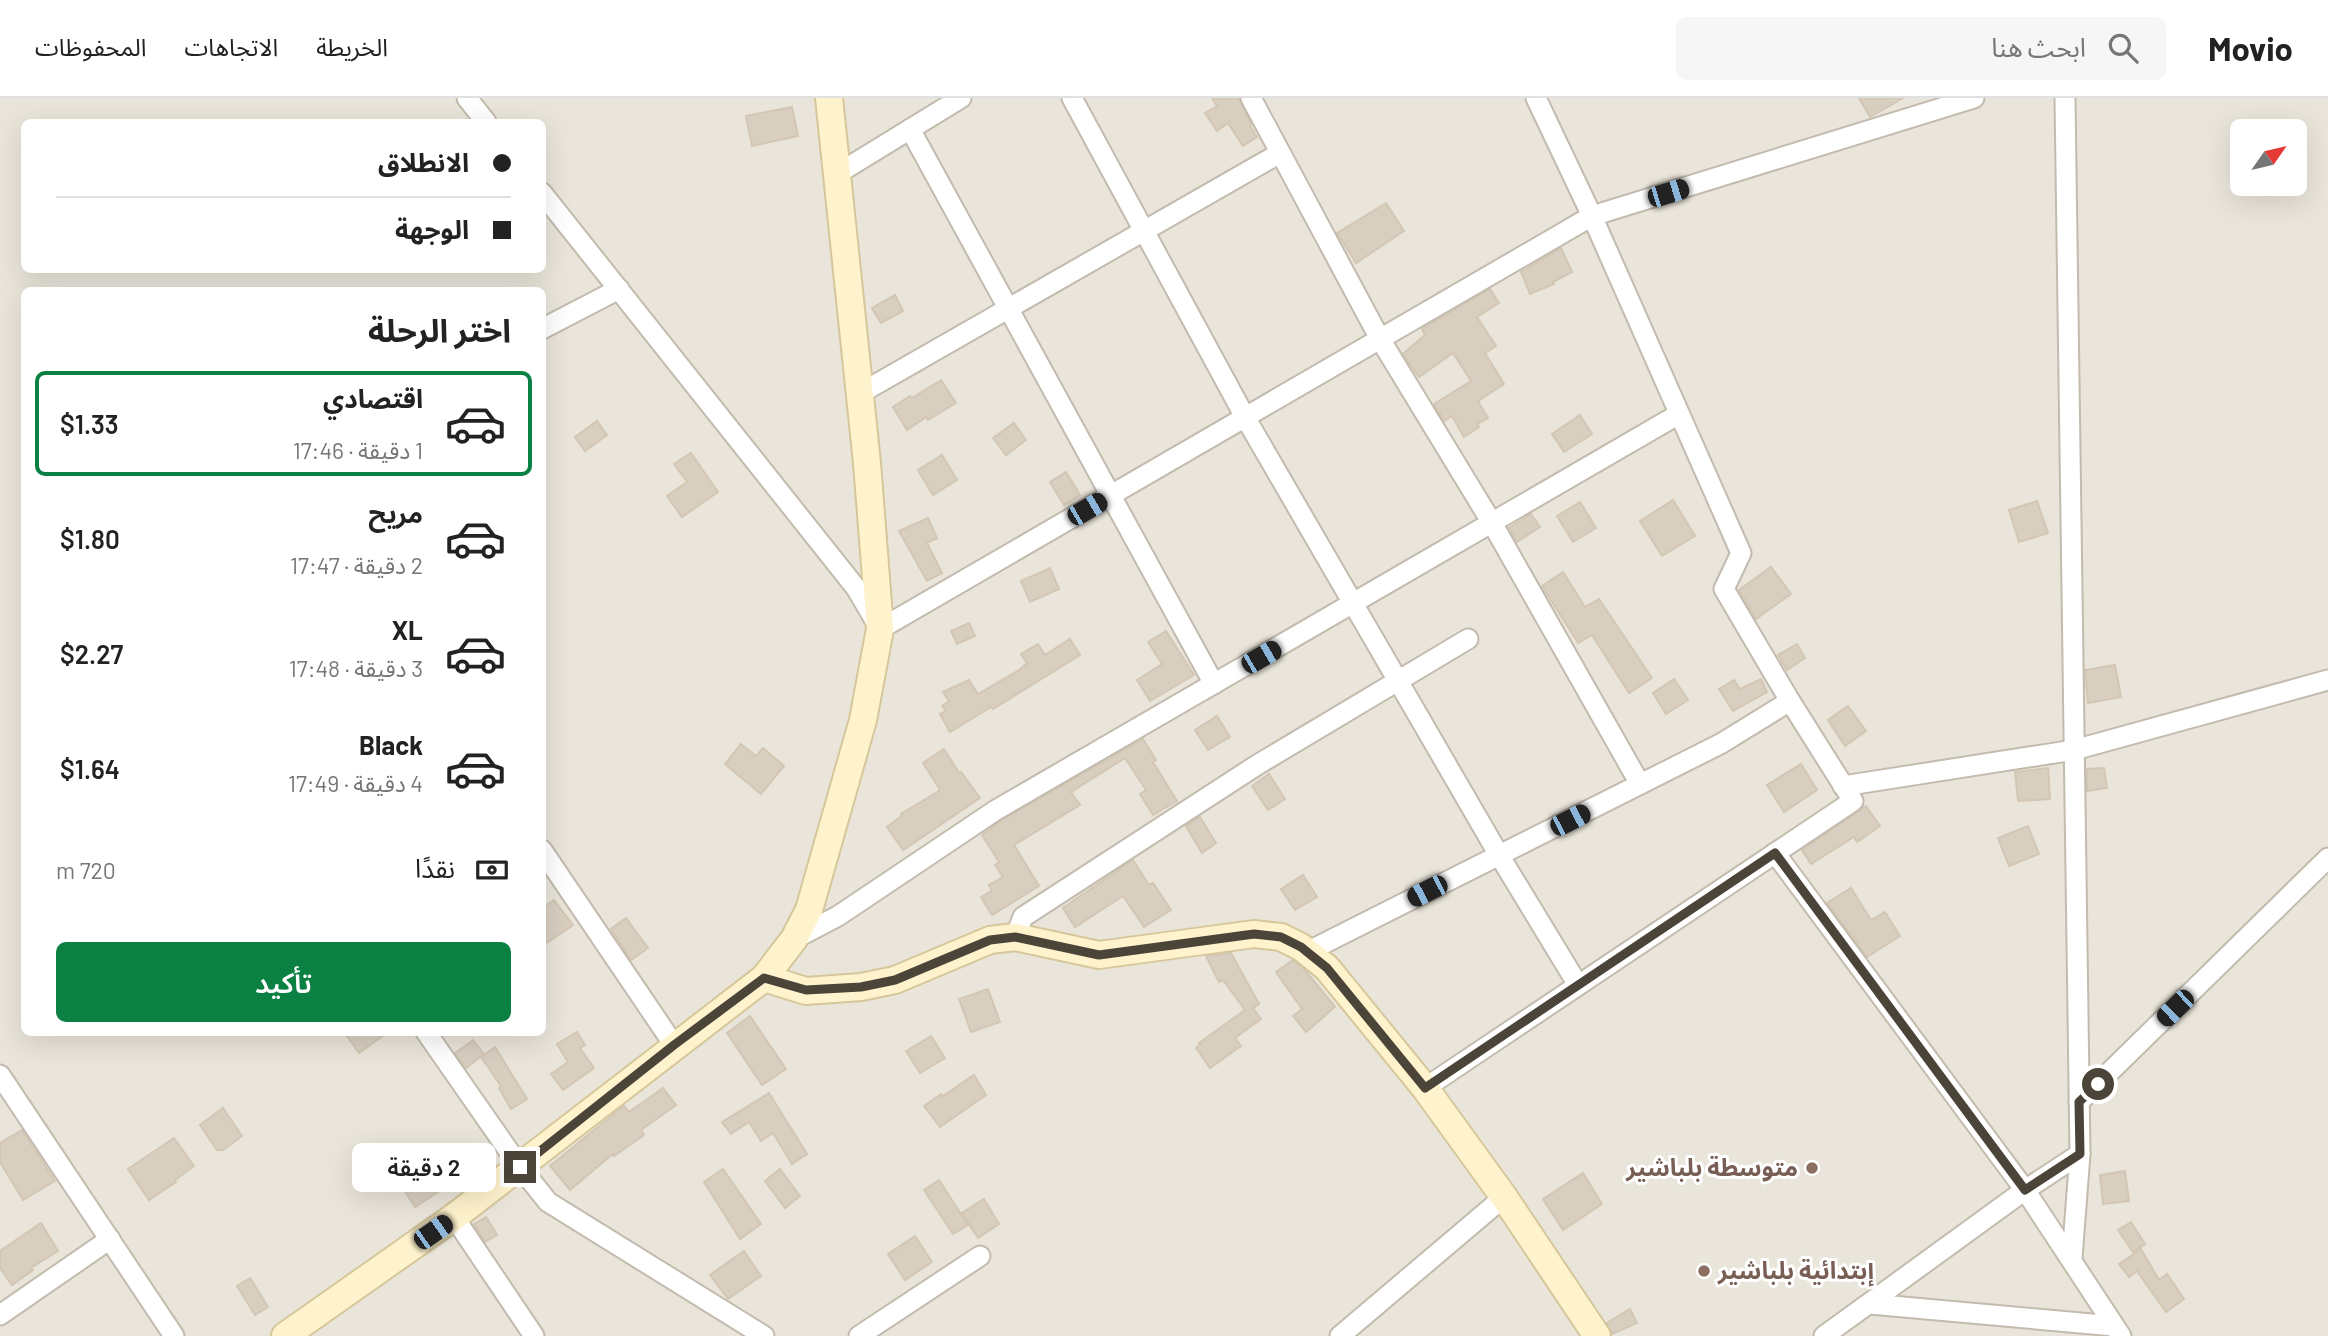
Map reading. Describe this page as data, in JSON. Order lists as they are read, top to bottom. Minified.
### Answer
{"places":["متوسطة بلباشير","إبتدائية بلباشير"],"north":"top right","page":{"header":"Movio","search":"ابحث هنا","nav":["الخريطة","الاتجاهات","المحفوظات"],"banner":["الانطلاق","الوجهة"],"heading":"اختر الرحلة","list":[{"name":"اقتصادي","note":"1 دقيقة · 17:46","value":"$1.33"},{"name":"مريح","note":"2 دقيقة · 17:47","value":"$1.80"},{"name":"XL","note":"3 دقيقة · 17:48","value":"$2.27"},{"name":"Black","note":"4 دقيقة · 17:49","value":"$1.64"}],"pay":["نقدًا","720 m"],"buttons":"تأكيد","bubble":"2 دقيقة"}}
